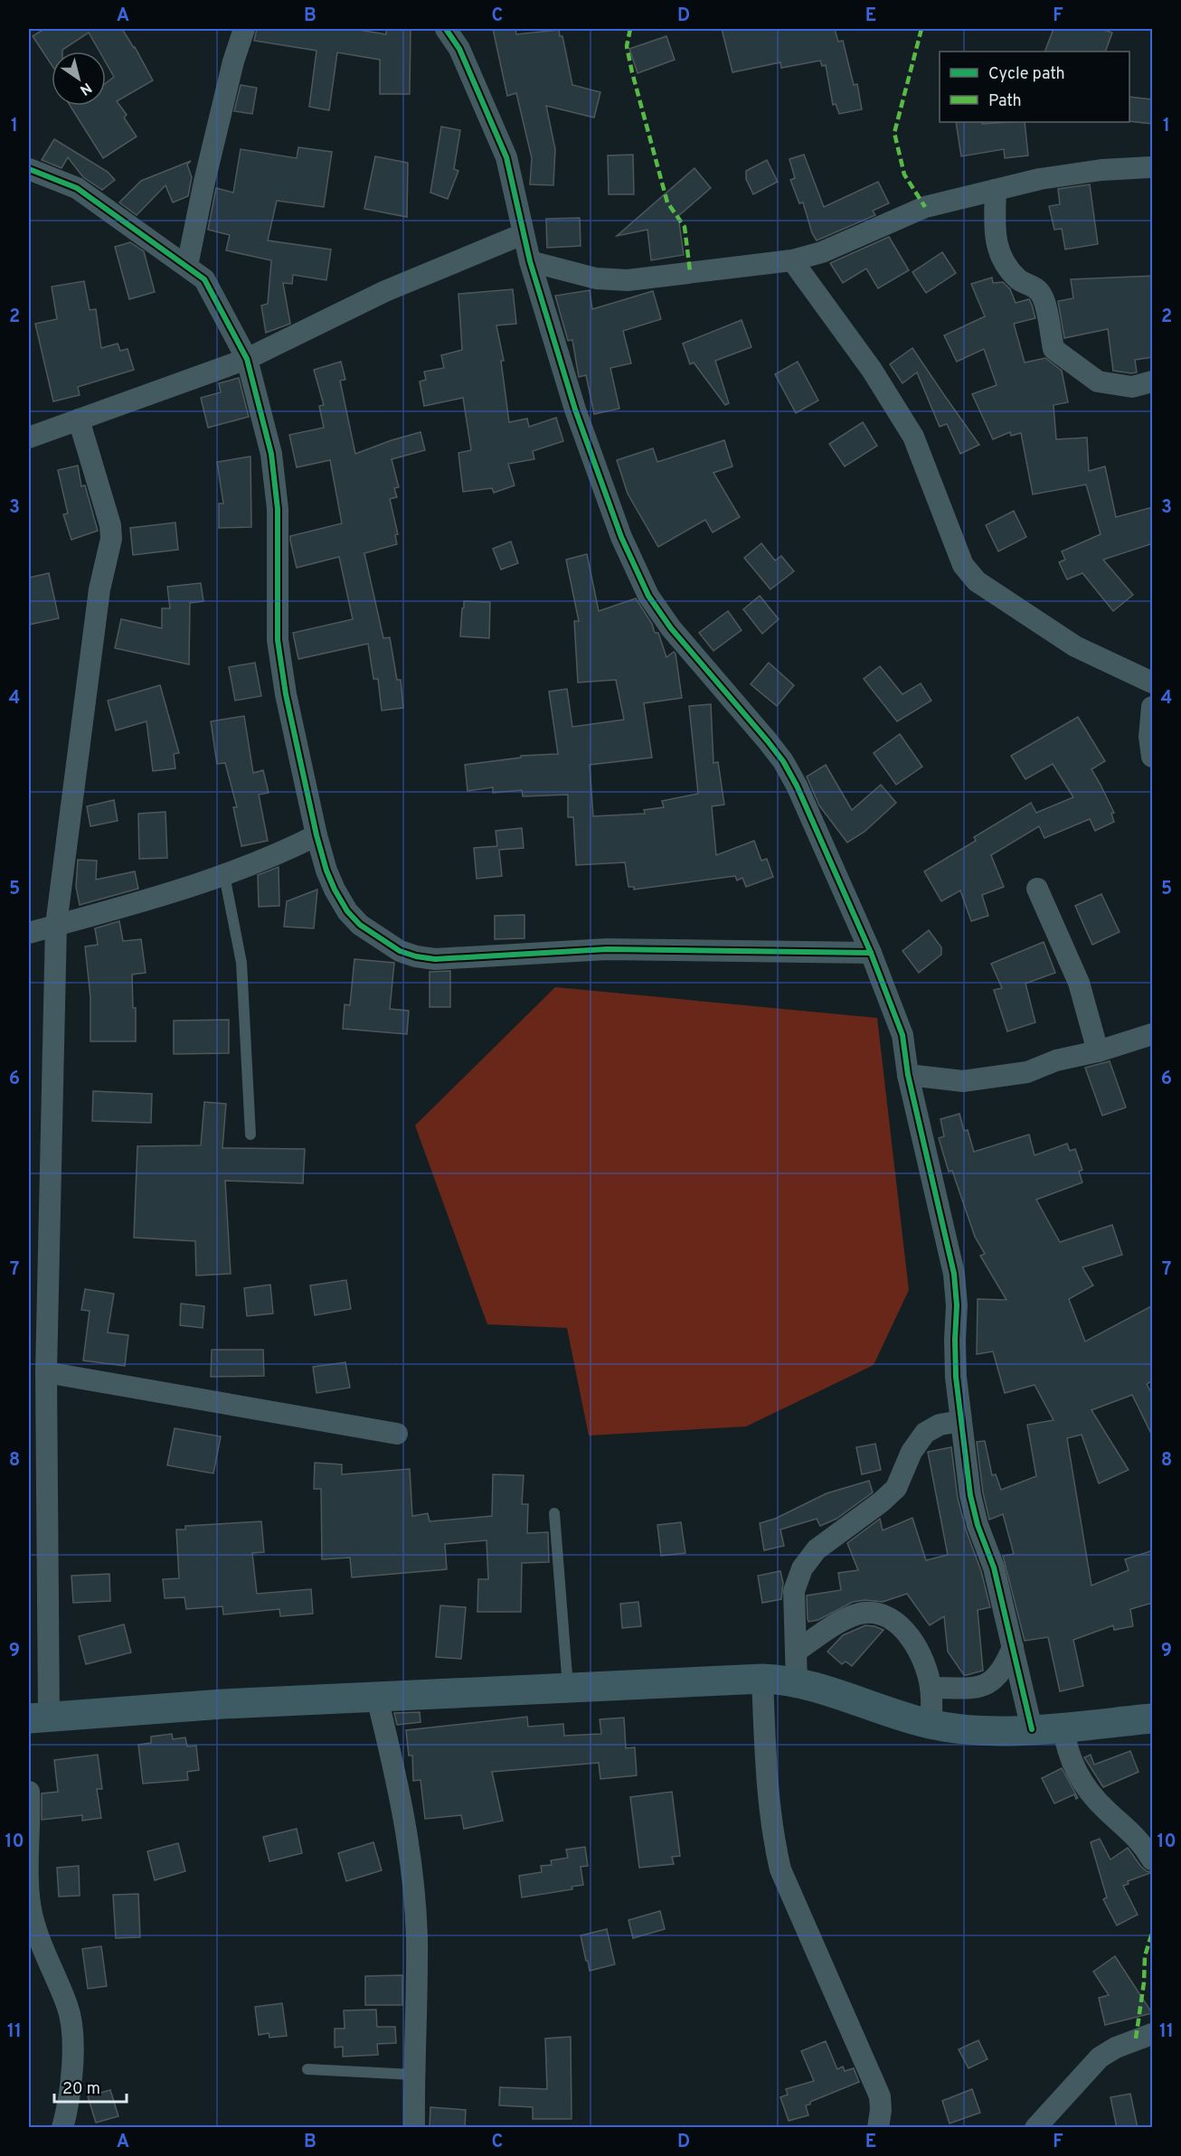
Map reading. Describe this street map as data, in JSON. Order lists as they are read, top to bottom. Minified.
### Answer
{"legend":["Cycle path","Path"],"scale_bar":"20 m","north":"bottom right","grid":{"columns":["A","B","C","D","E","F"],"rows":["1","2","3","4","5","6","7","8","9","10","11"]}}
